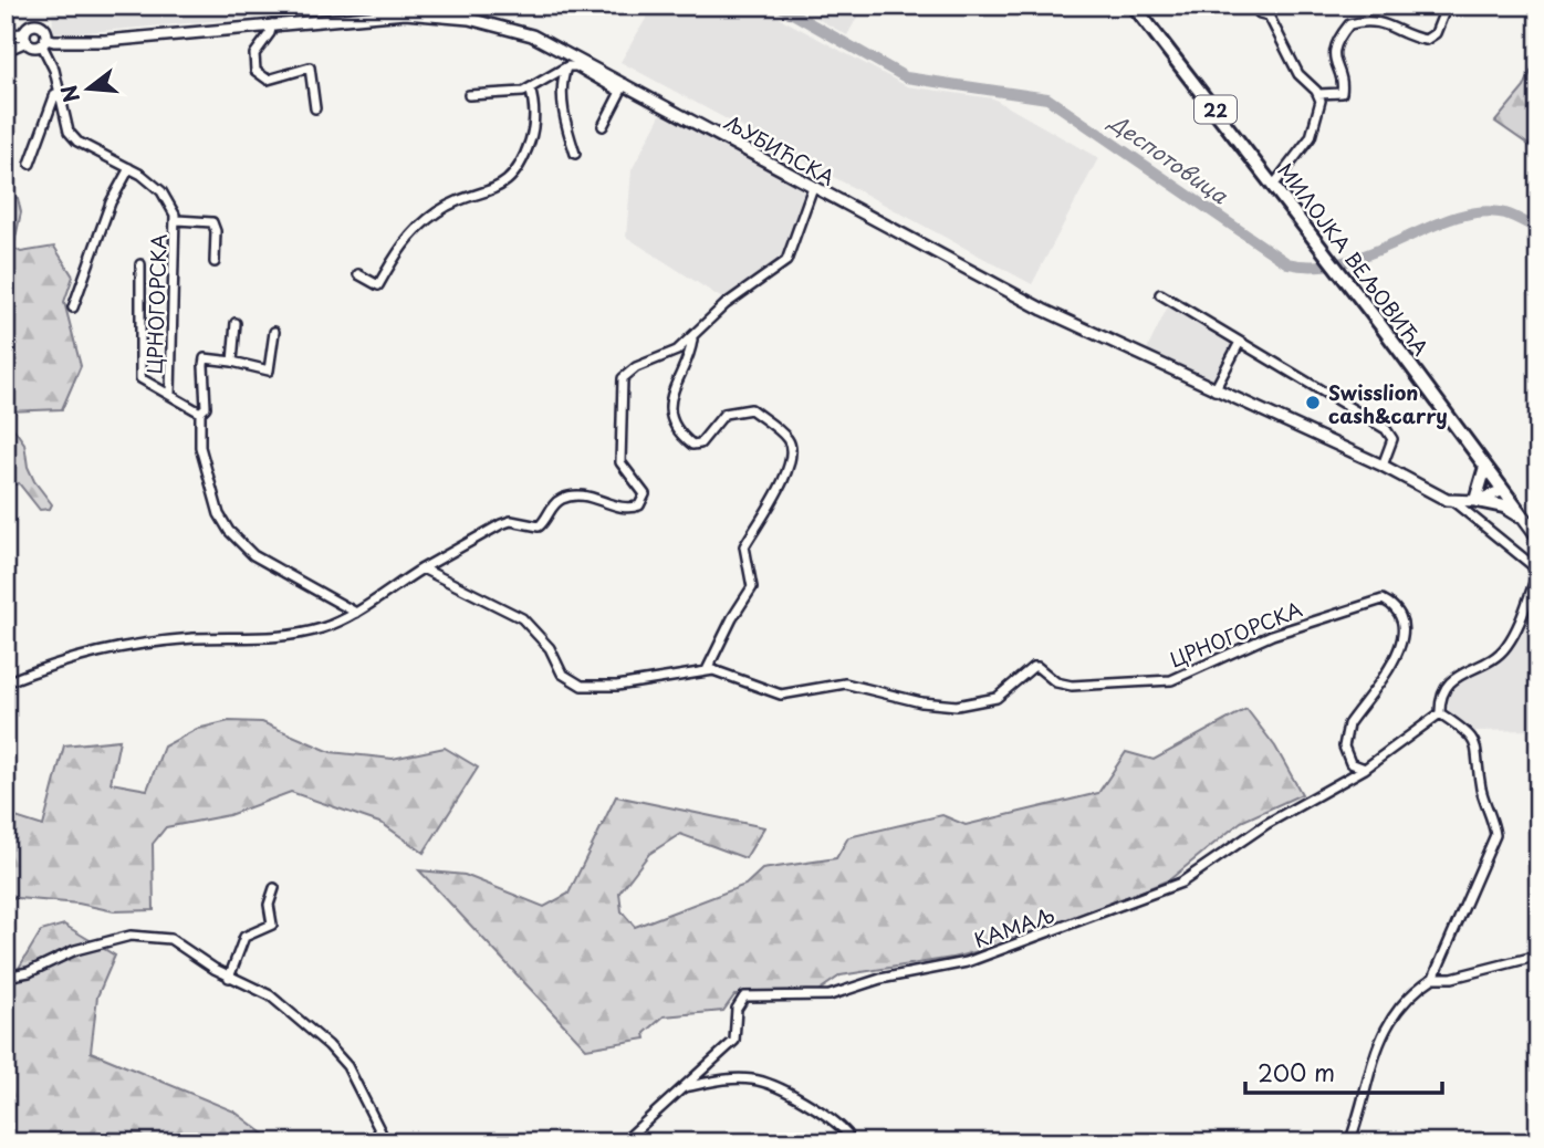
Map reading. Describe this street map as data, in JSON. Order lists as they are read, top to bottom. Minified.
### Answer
{"streets":{"main road":["22","МИЛОЈКА ВЕЉОВИЋА"],"street":["ЉУБИЋСКА","ЦРНОГОРСКА","КАМАЉ"]},"crossings":[["ЉУБИЋСКА","ЦРНОГОРСКА"],["ЦРНОГОРСКА","КАМАЉ"]],"water":["Деспотовица"],"places":["Swisslion cash&carry"],"scale_bar":"200 m","north":"left"}
